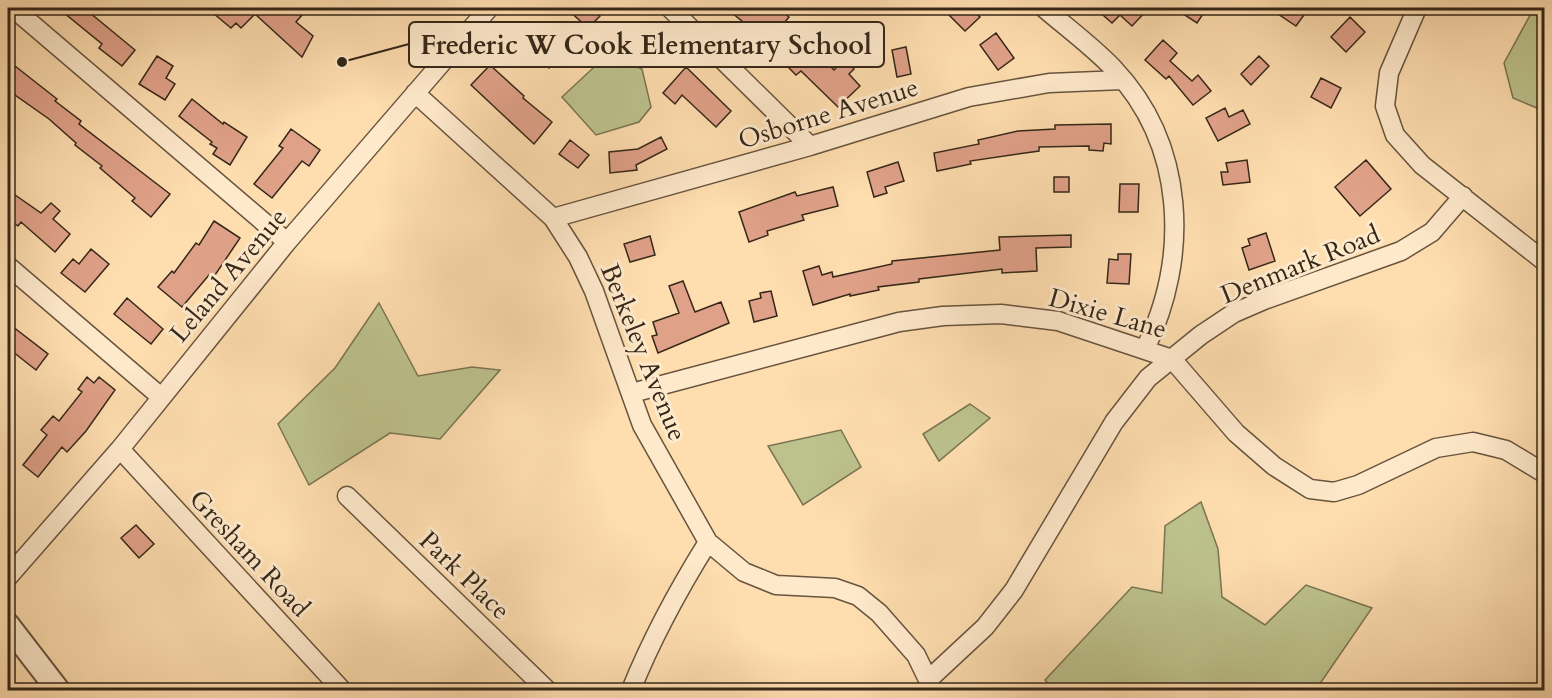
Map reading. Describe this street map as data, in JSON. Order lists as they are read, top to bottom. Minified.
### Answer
{"streets":{"street":["Osborne Avenue","Denmark Road","Leland Avenue","Dixie Lane","Berkeley Avenue","Gresham Road","Park Place"]},"crossings":[["Osborne Avenue","Berkeley Avenue"],["Denmark Road","Dixie Lane"],["Denmark Road","Berkeley Avenue"],["Leland Avenue","Berkeley Avenue"],["Leland Avenue","Gresham Road"],["Dixie Lane","Berkeley Avenue"]],"places":["Frederic W Cook Elementary School"]}
